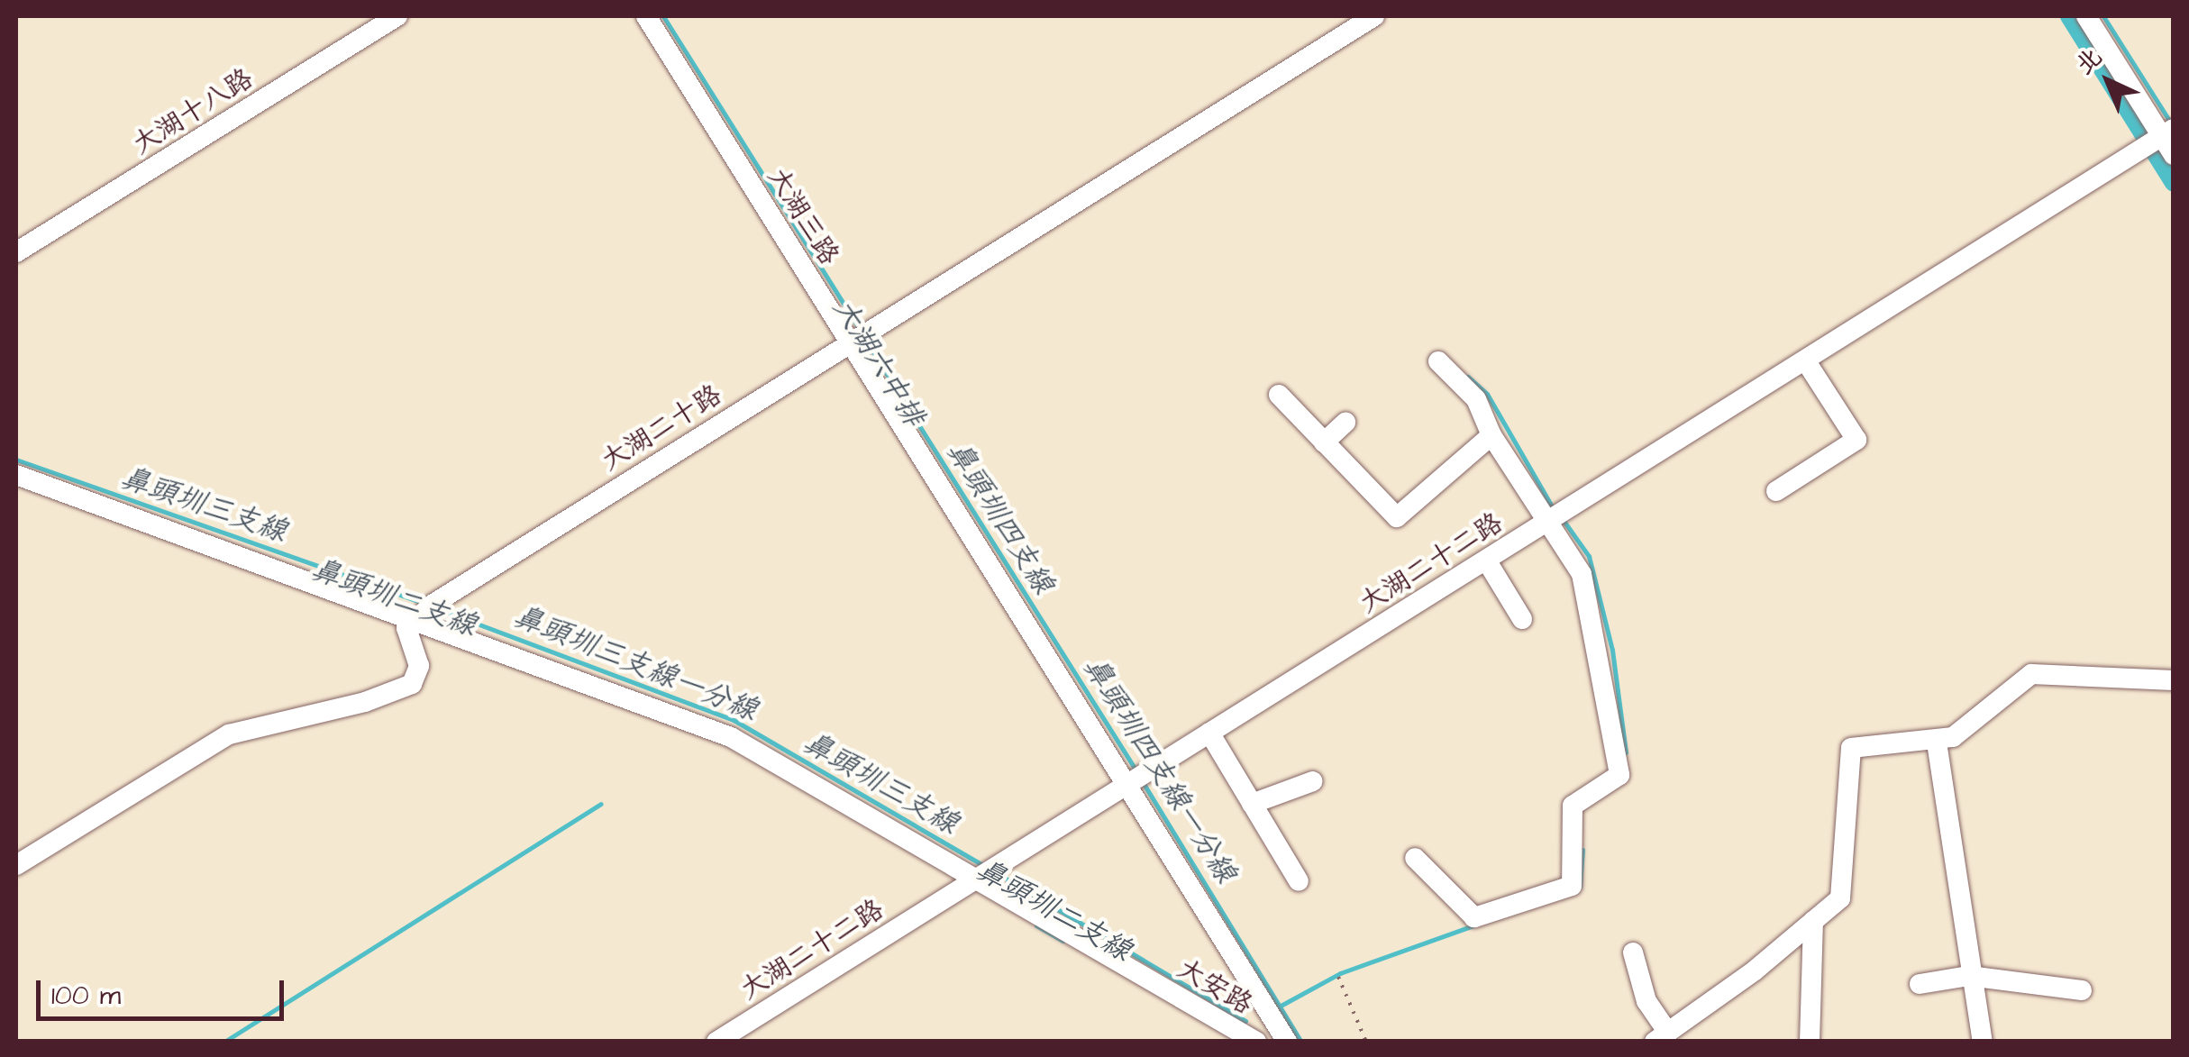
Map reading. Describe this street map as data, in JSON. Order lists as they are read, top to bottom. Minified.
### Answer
{"streets":{"street":["大湖十八路","大湖三路","大湖二十路","大湖二十二路","大安路"]},"crossings":[["大湖三路","大湖二十路"],["大湖三路","大湖二十二路"],["大湖二十路","大安路"],["大湖二十二路","大安路"]],"water":["大湖六中排","鼻頭圳三支線","鼻頭圳四支線","鼻頭圳二支線","鼻頭圳三支線一分線","鼻頭圳四支線一分線"],"scale_bar":"100 m","north":"top left"}
